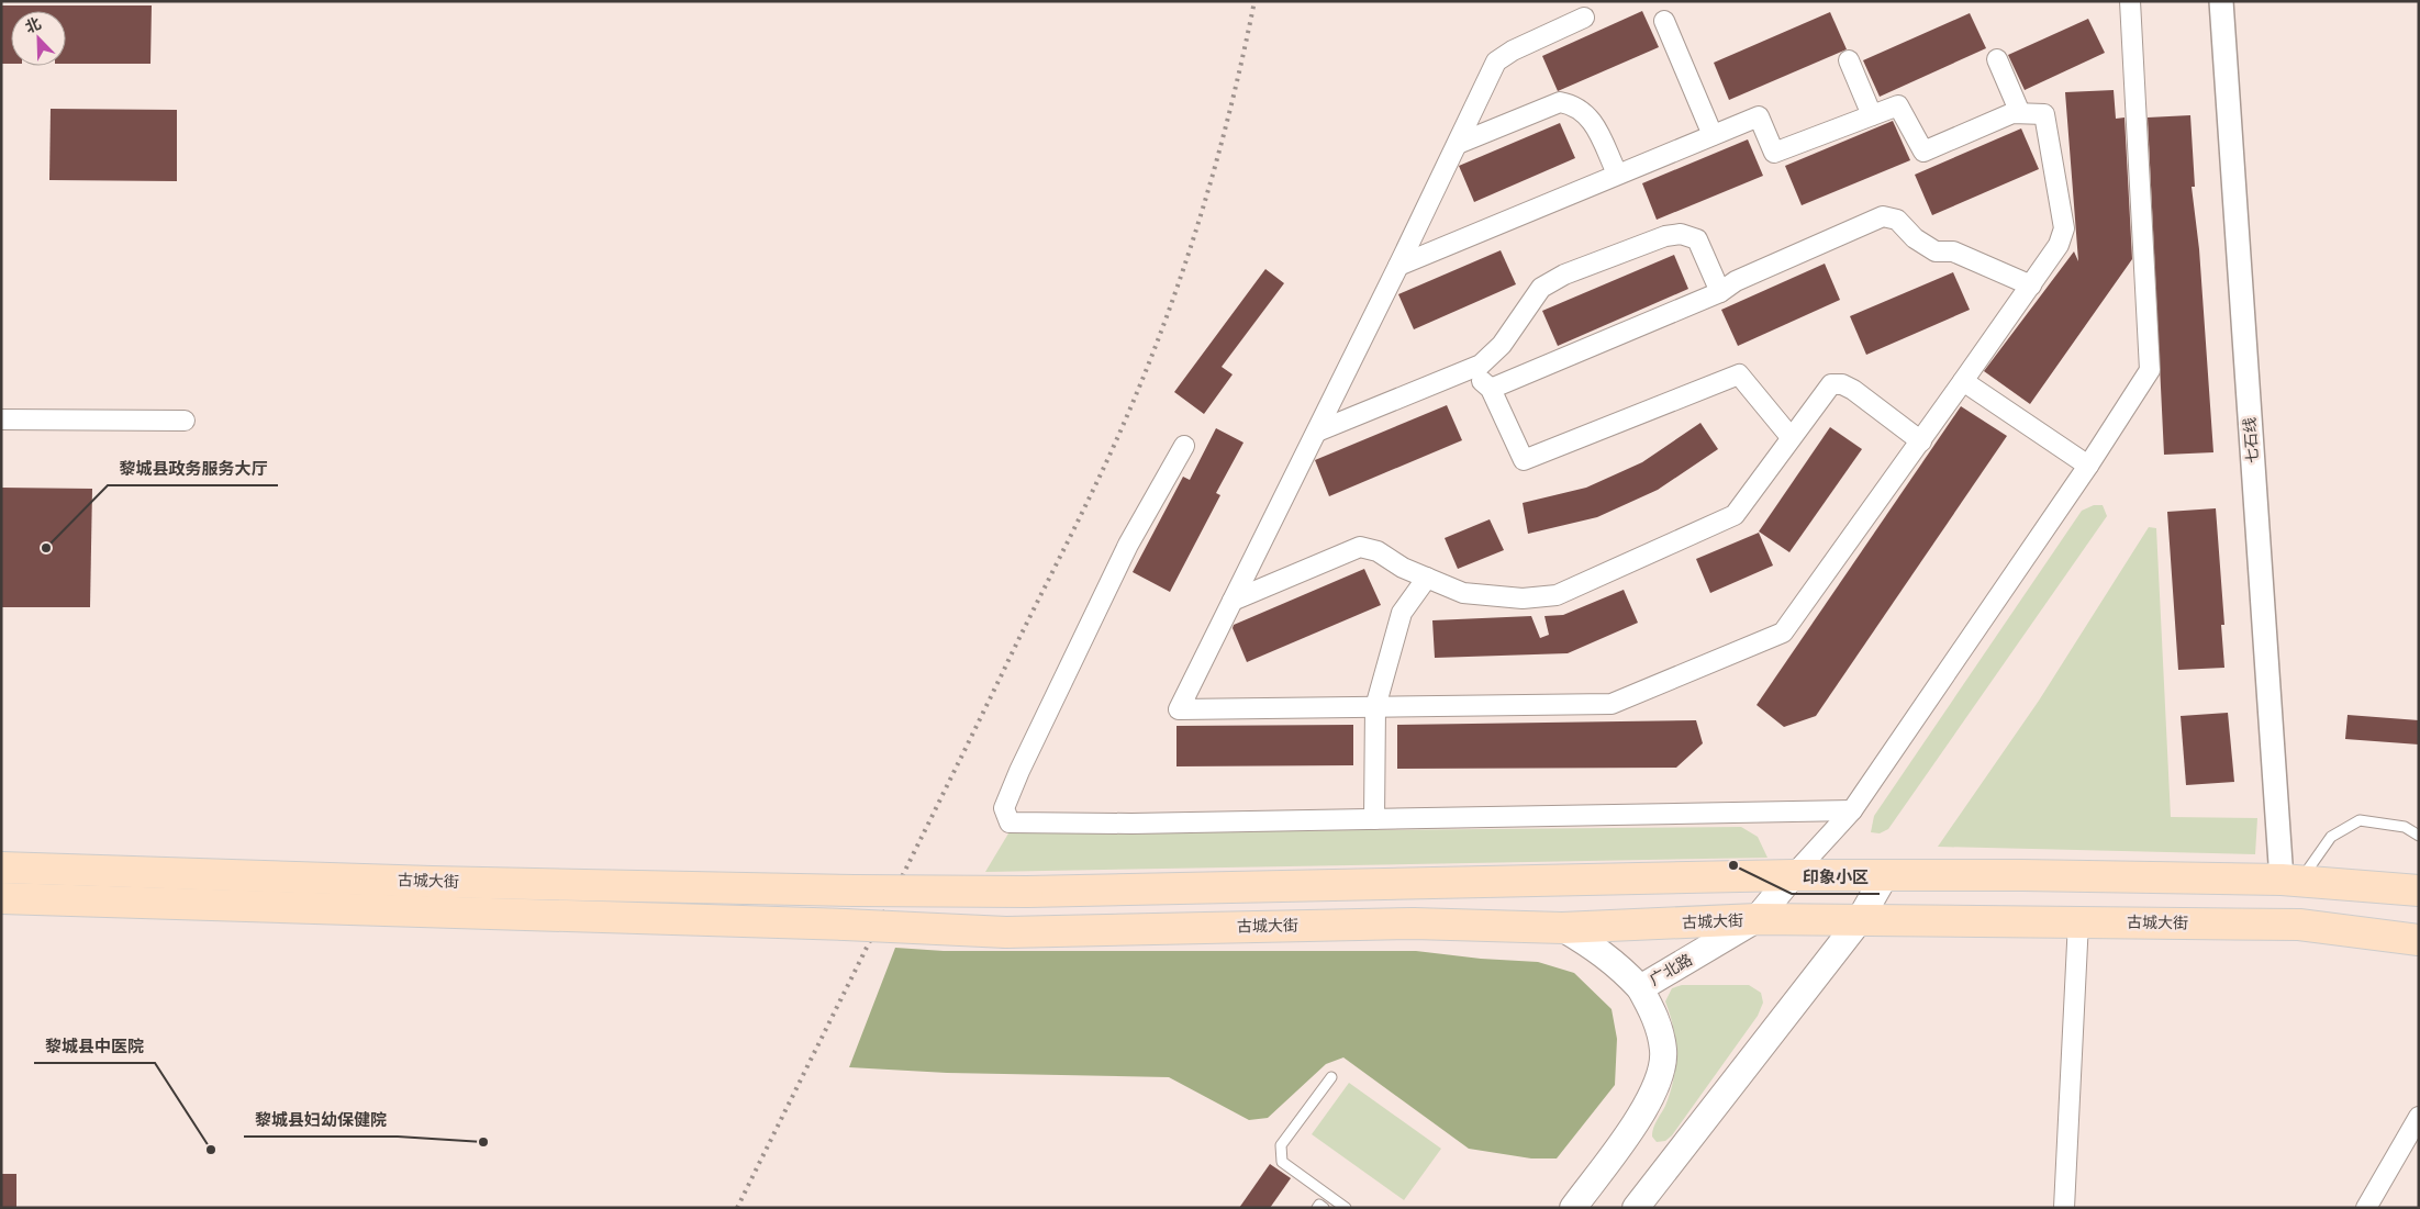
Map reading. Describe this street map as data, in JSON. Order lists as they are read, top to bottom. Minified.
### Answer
{"streets":{"main road":["古城大街","广北路"],"street":["七石线"]},"crossings":[["古城大街","广北路"]],"places":["黎城县政务服务大厅","印象小区","黎城县妇幼保健院","黎城县中医院"],"north":"top left"}
